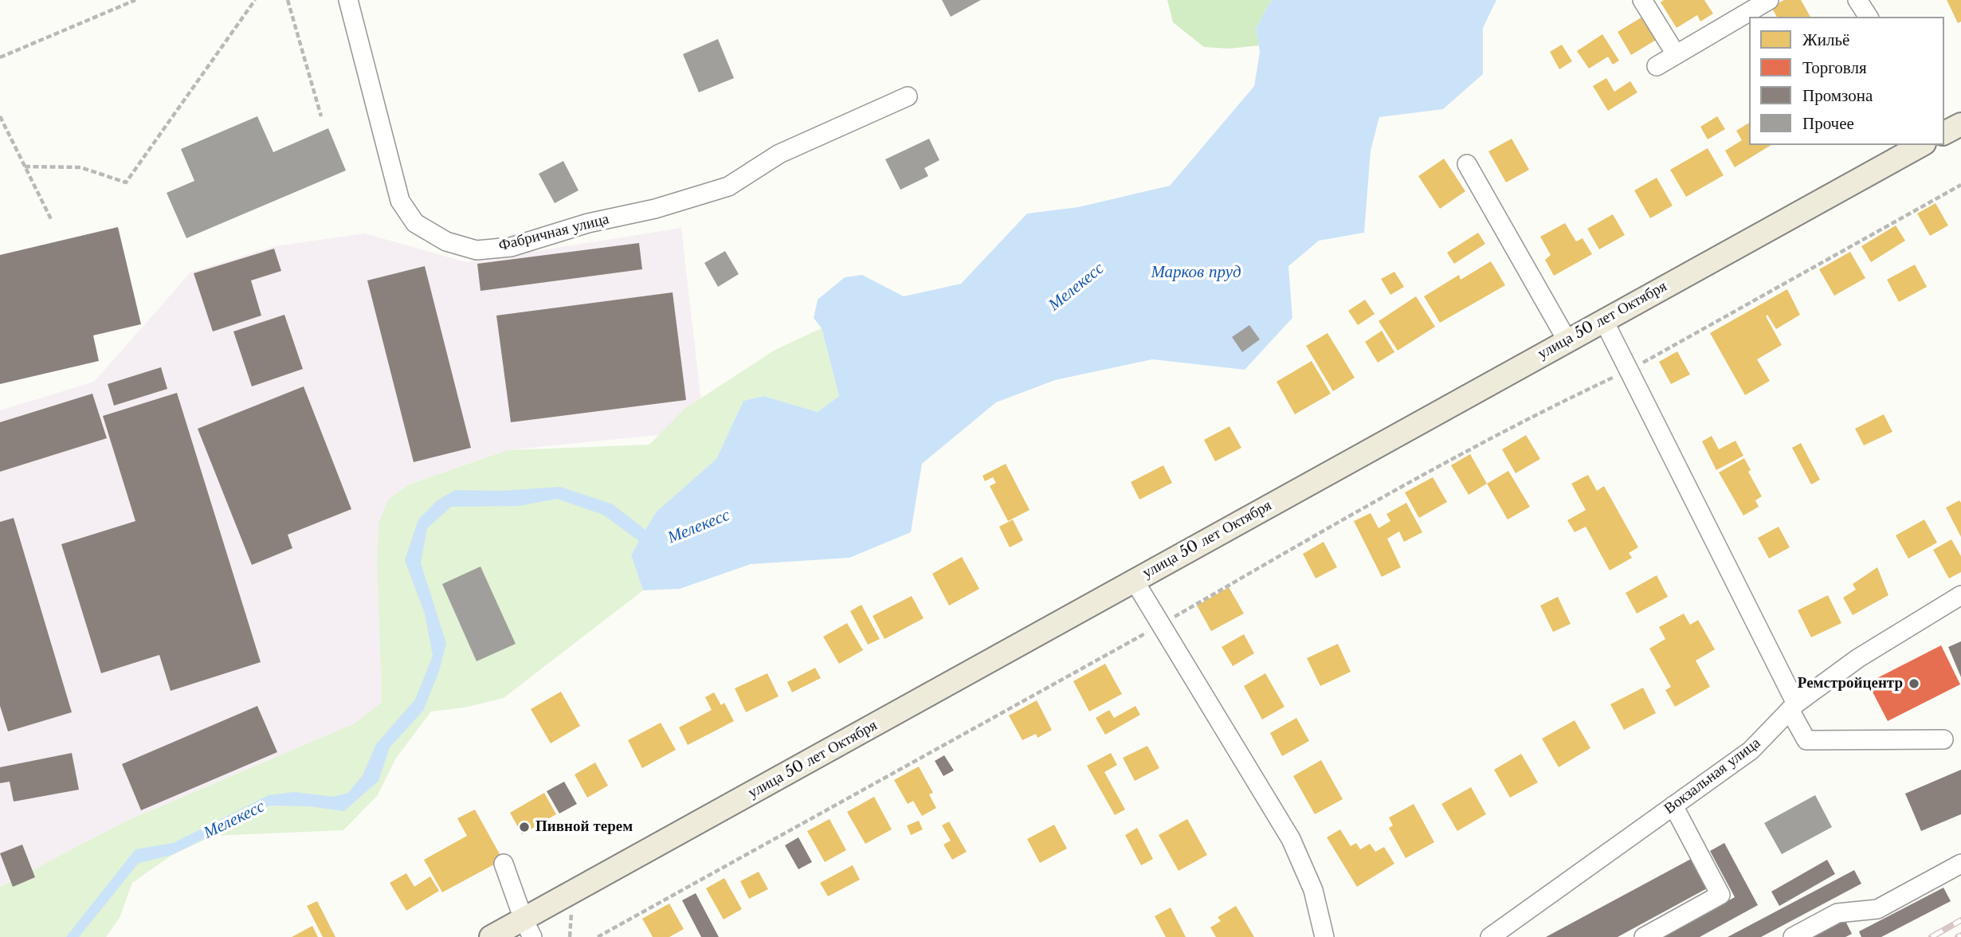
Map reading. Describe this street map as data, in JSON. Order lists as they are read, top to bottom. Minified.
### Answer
{"streets":{"main road":["улица 50 лет Октября"],"street":["Фабричная улица","Вокзальная улица"]},"water":["Марков пруд","Мелекесс"],"places":["Ремстройцентр","Пивной терем"],"legend":["Жильё","Торговля","Промзона","Прочее"]}
